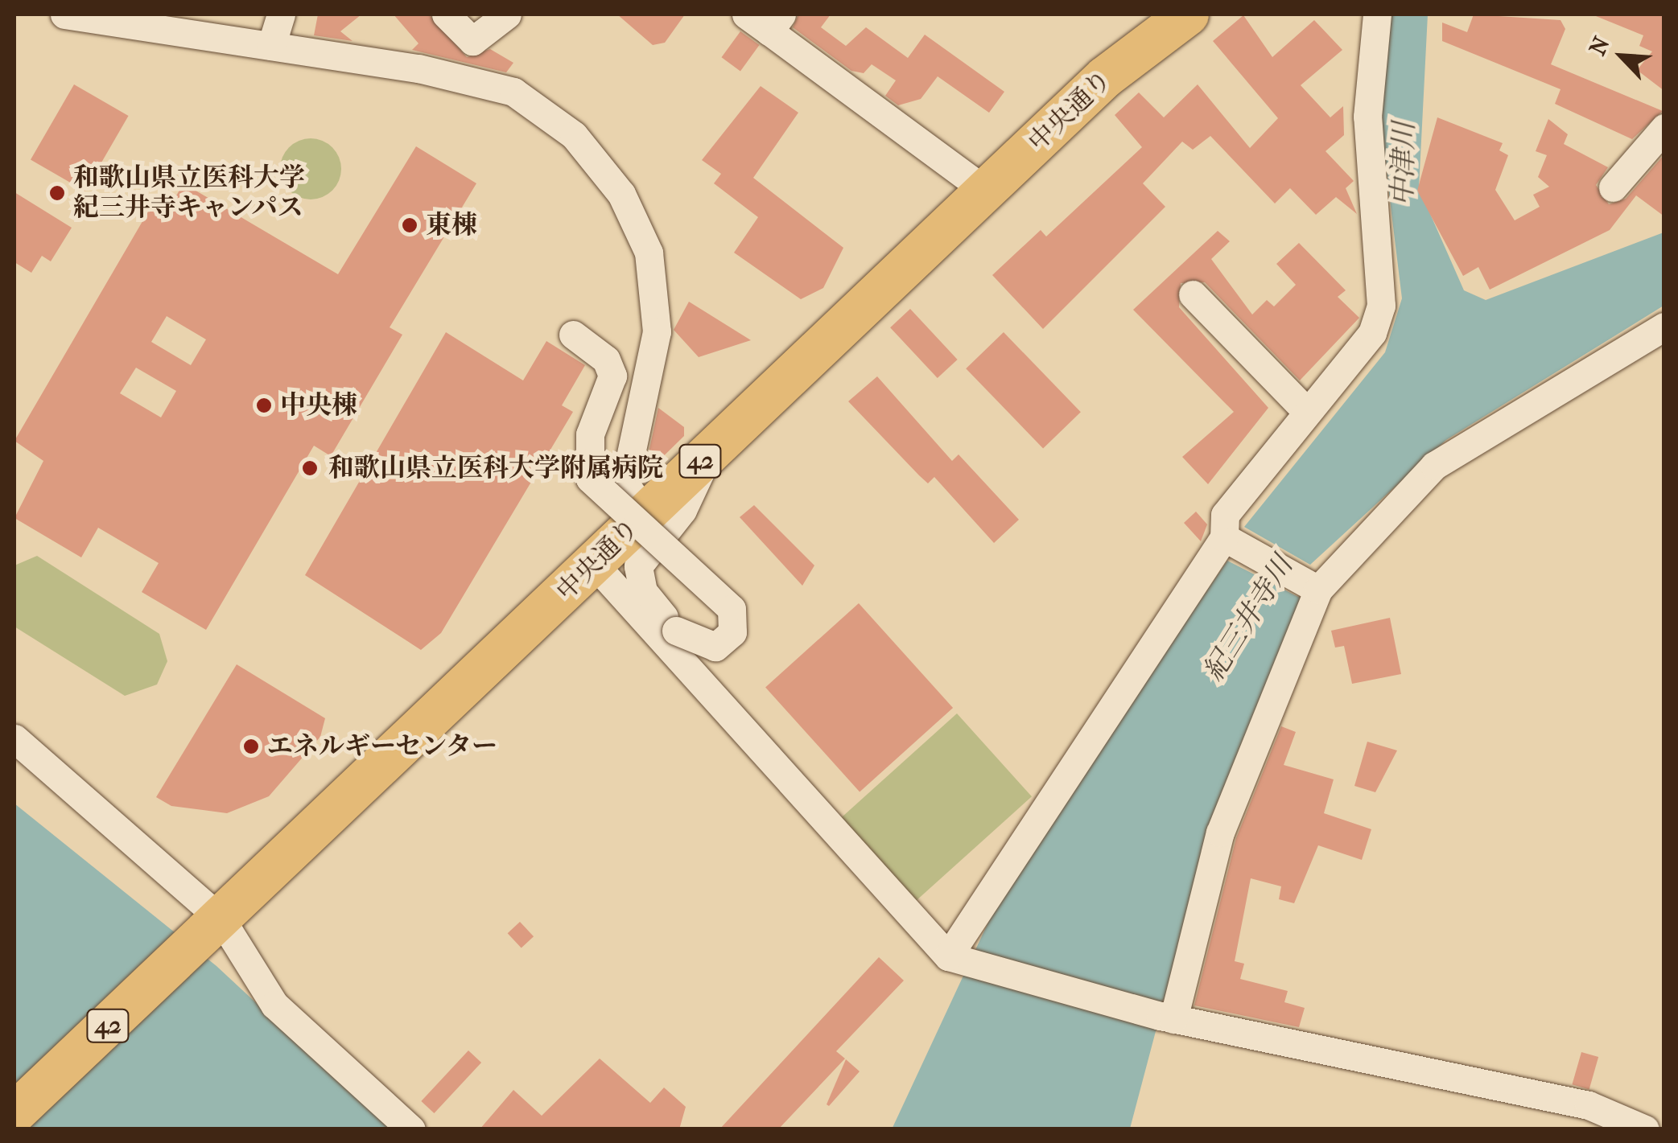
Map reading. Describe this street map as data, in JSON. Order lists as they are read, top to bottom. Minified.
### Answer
{"streets":{"highway":["中央通り","42"]},"water":["中津川","紀三井寺川"],"places":["和歌山県立医科大学 紀三井寺キャンパス","東棟","中央棟","和歌山県立医科大学附属病院","エネルギーセンター"],"north":"top left"}
